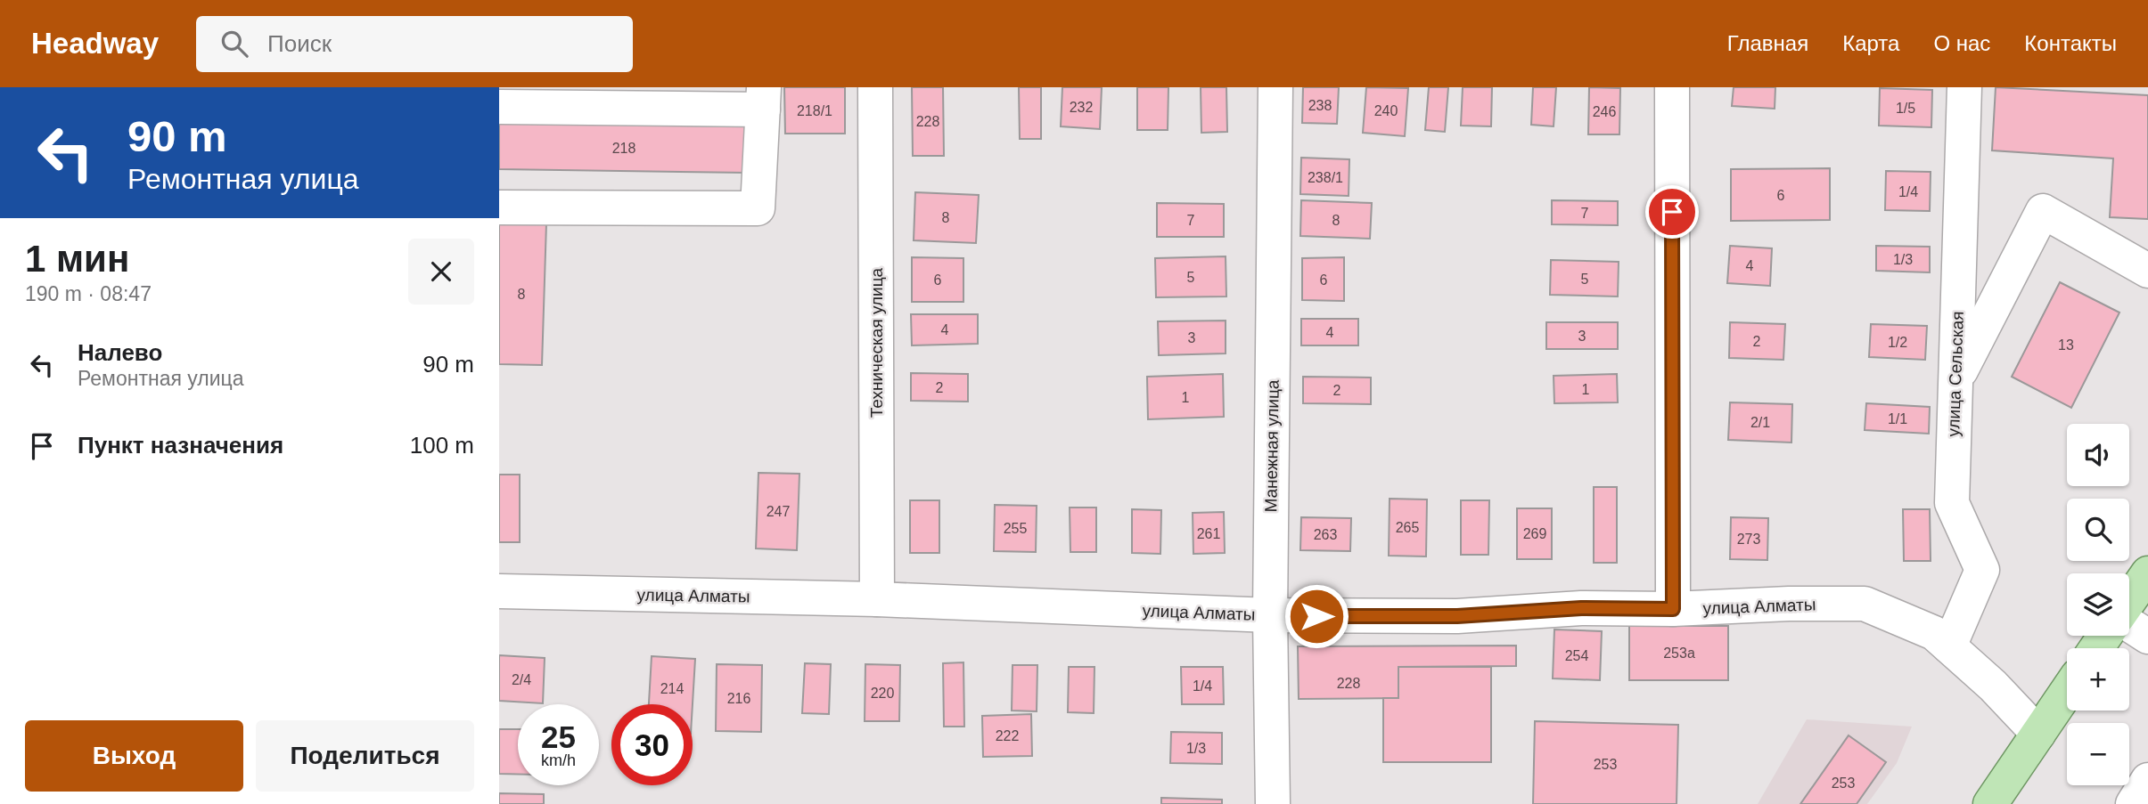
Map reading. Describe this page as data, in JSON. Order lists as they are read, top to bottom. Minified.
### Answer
{"streets":{"street":["Техническая улица","улица Сельская","Манежная улица","улица Алматы"]},"crossings":[["Техническая улица","улица Алматы"],["улица Сельская","улица Алматы"],["Манежная улица","улица Алматы"]],"house_numbers":["238","232","1/5","218/1","240","246","228","218","238/1","1/4","6","7","8","7","8","1/3","4","5","5","6","6","8","4","4","3","3","2","1/2","13","2","1","2","1","1/1","2/1","247","265","255","261","269","263","273","253а","254","2/4","228","1/4","214","220","216","222","1/3","253","253"],"page":{"header":"Headway","search":"Поиск","nav":["Главная","Карта","О нас","Контакты"],"turn":["90 m","Ремонтная улица"],"heading":["1 мин","190 m · 08:47"],"list":[{"name":"Налево","note":"Ремонтная улица","value":"90 m"},{"name":"Пункт назначения","value":"100 m"}],"map_buttons":["+","−"],"speed":"25 km/h","limit":"30","buttons":["Выход","Поделиться"]}}
